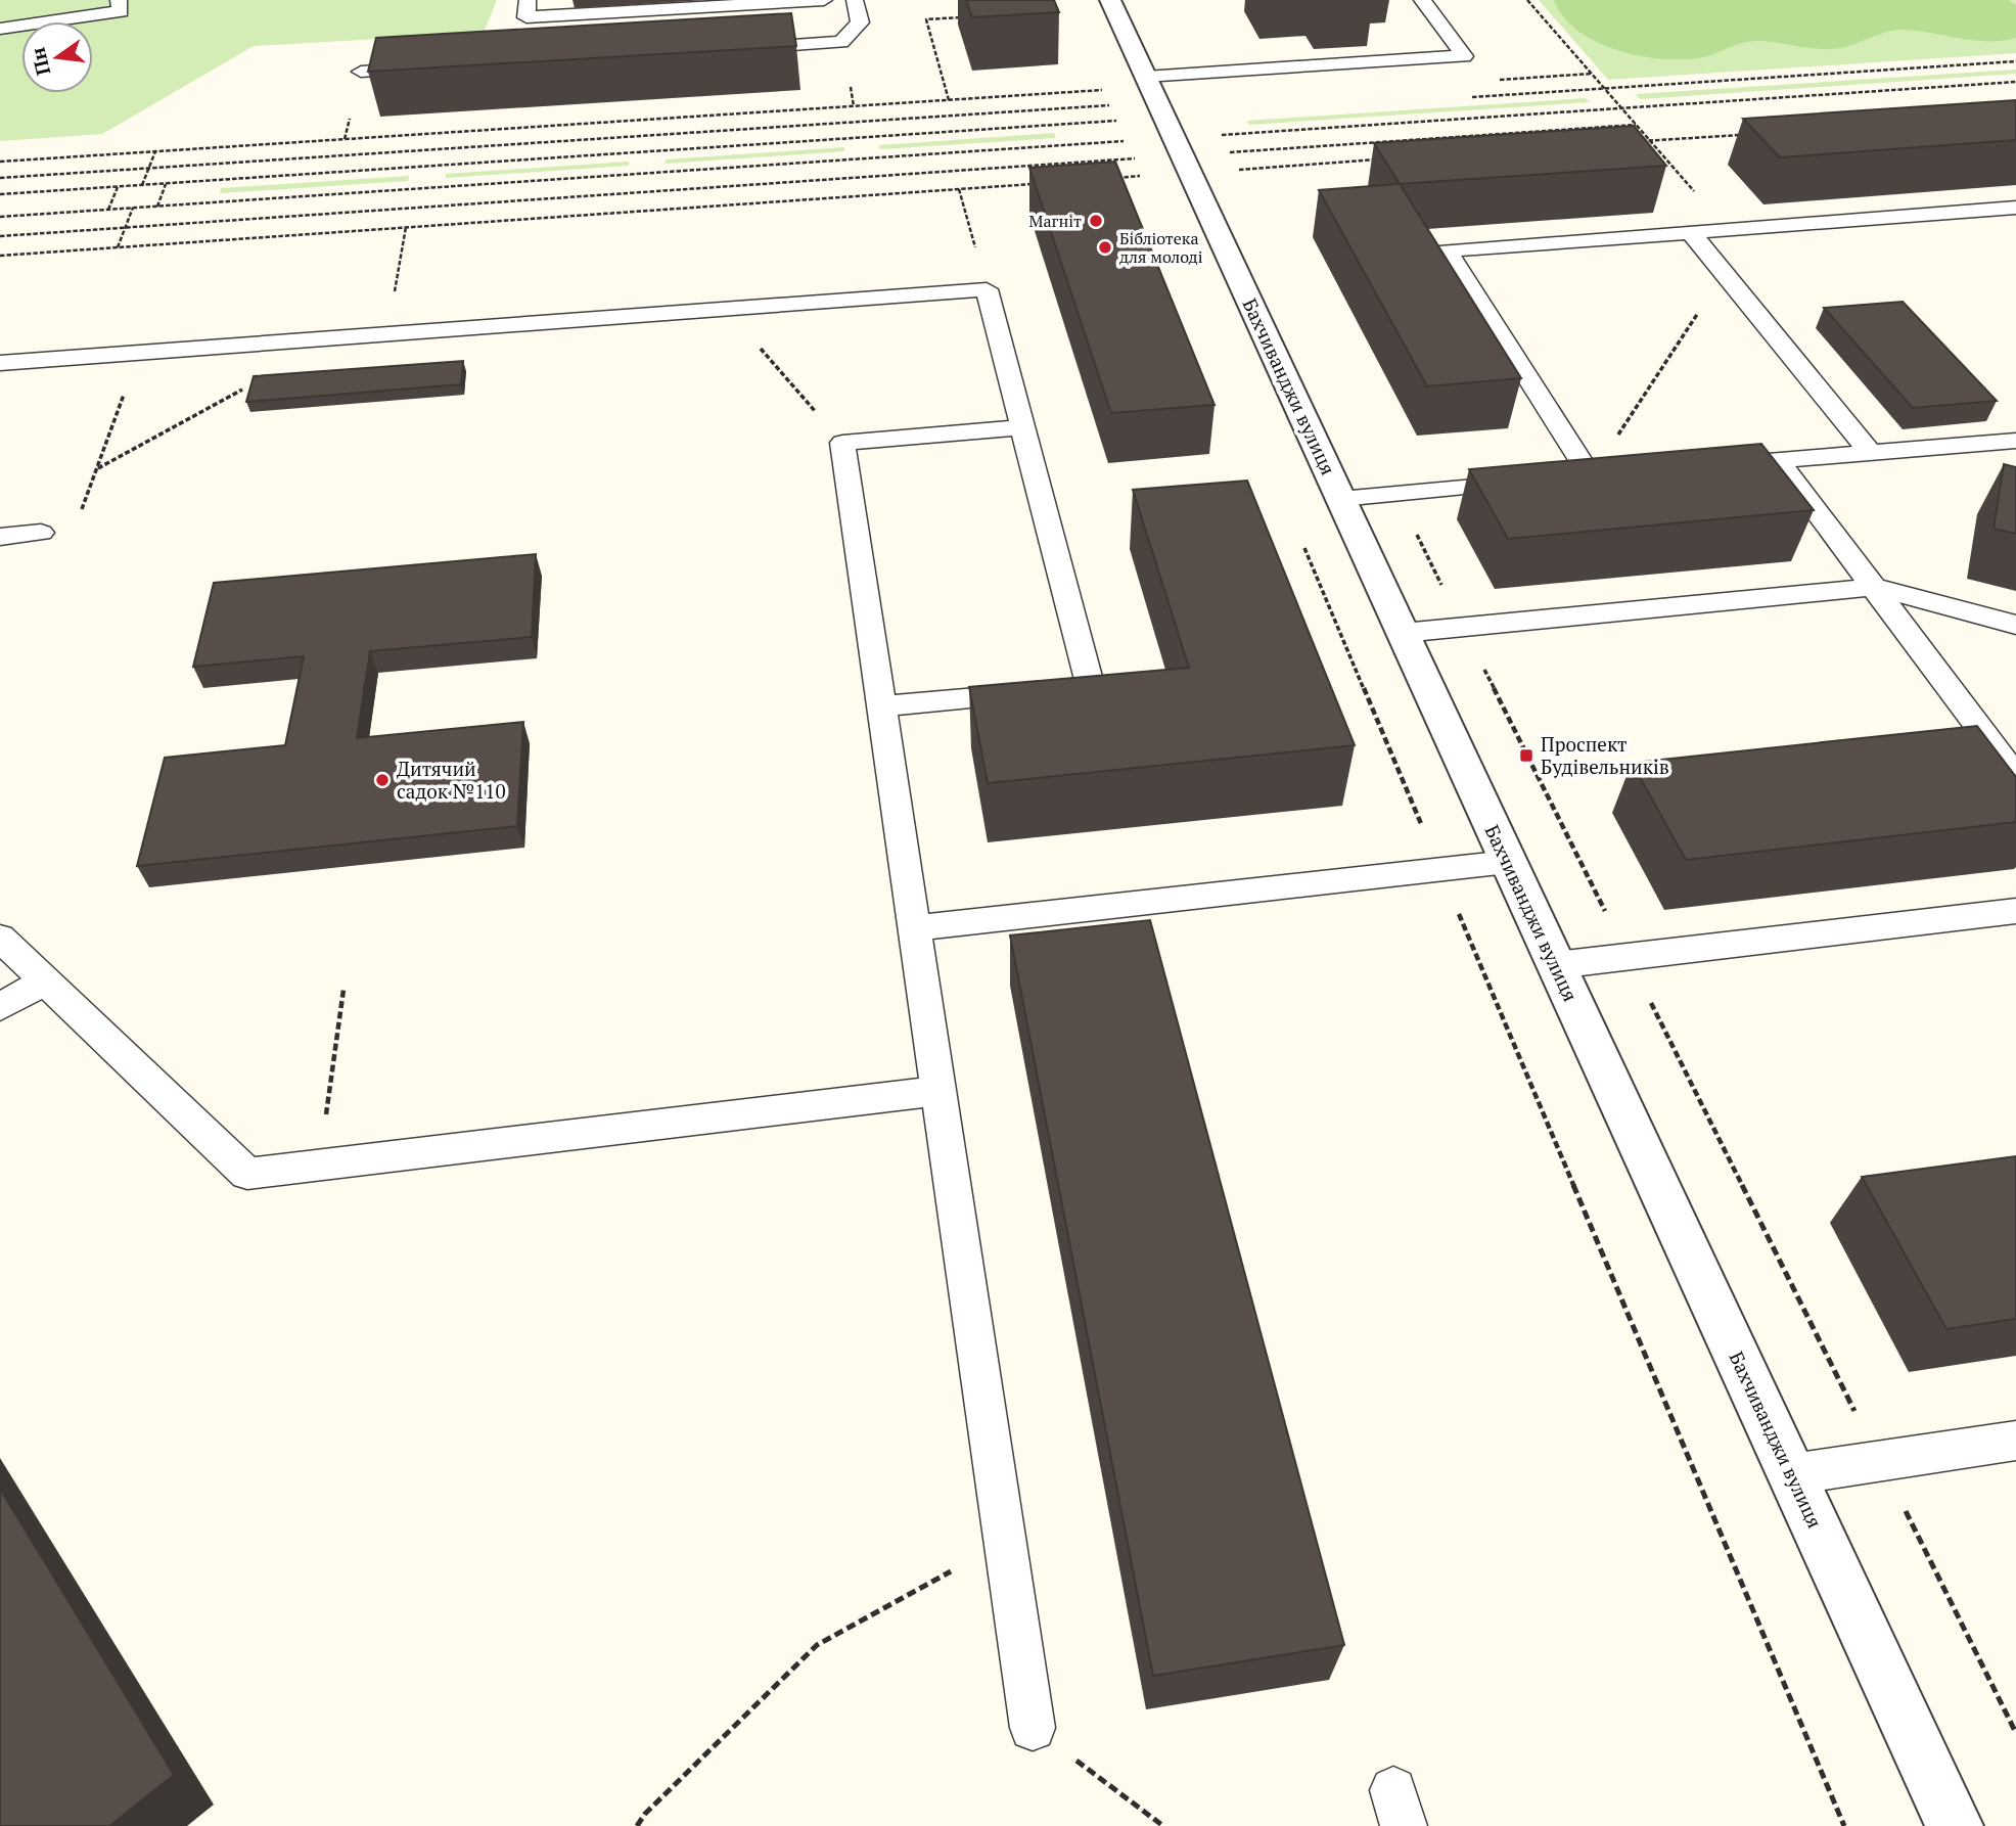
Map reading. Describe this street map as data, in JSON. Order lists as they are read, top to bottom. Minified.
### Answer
{"streets":{"street":["Бахчиванджи вулиця"]},"places":{"other":["Магніт","Бібліотека для молоді","Дитячий садок №110"],"transit":["Проспект Будівельників"]},"north":"left"}
